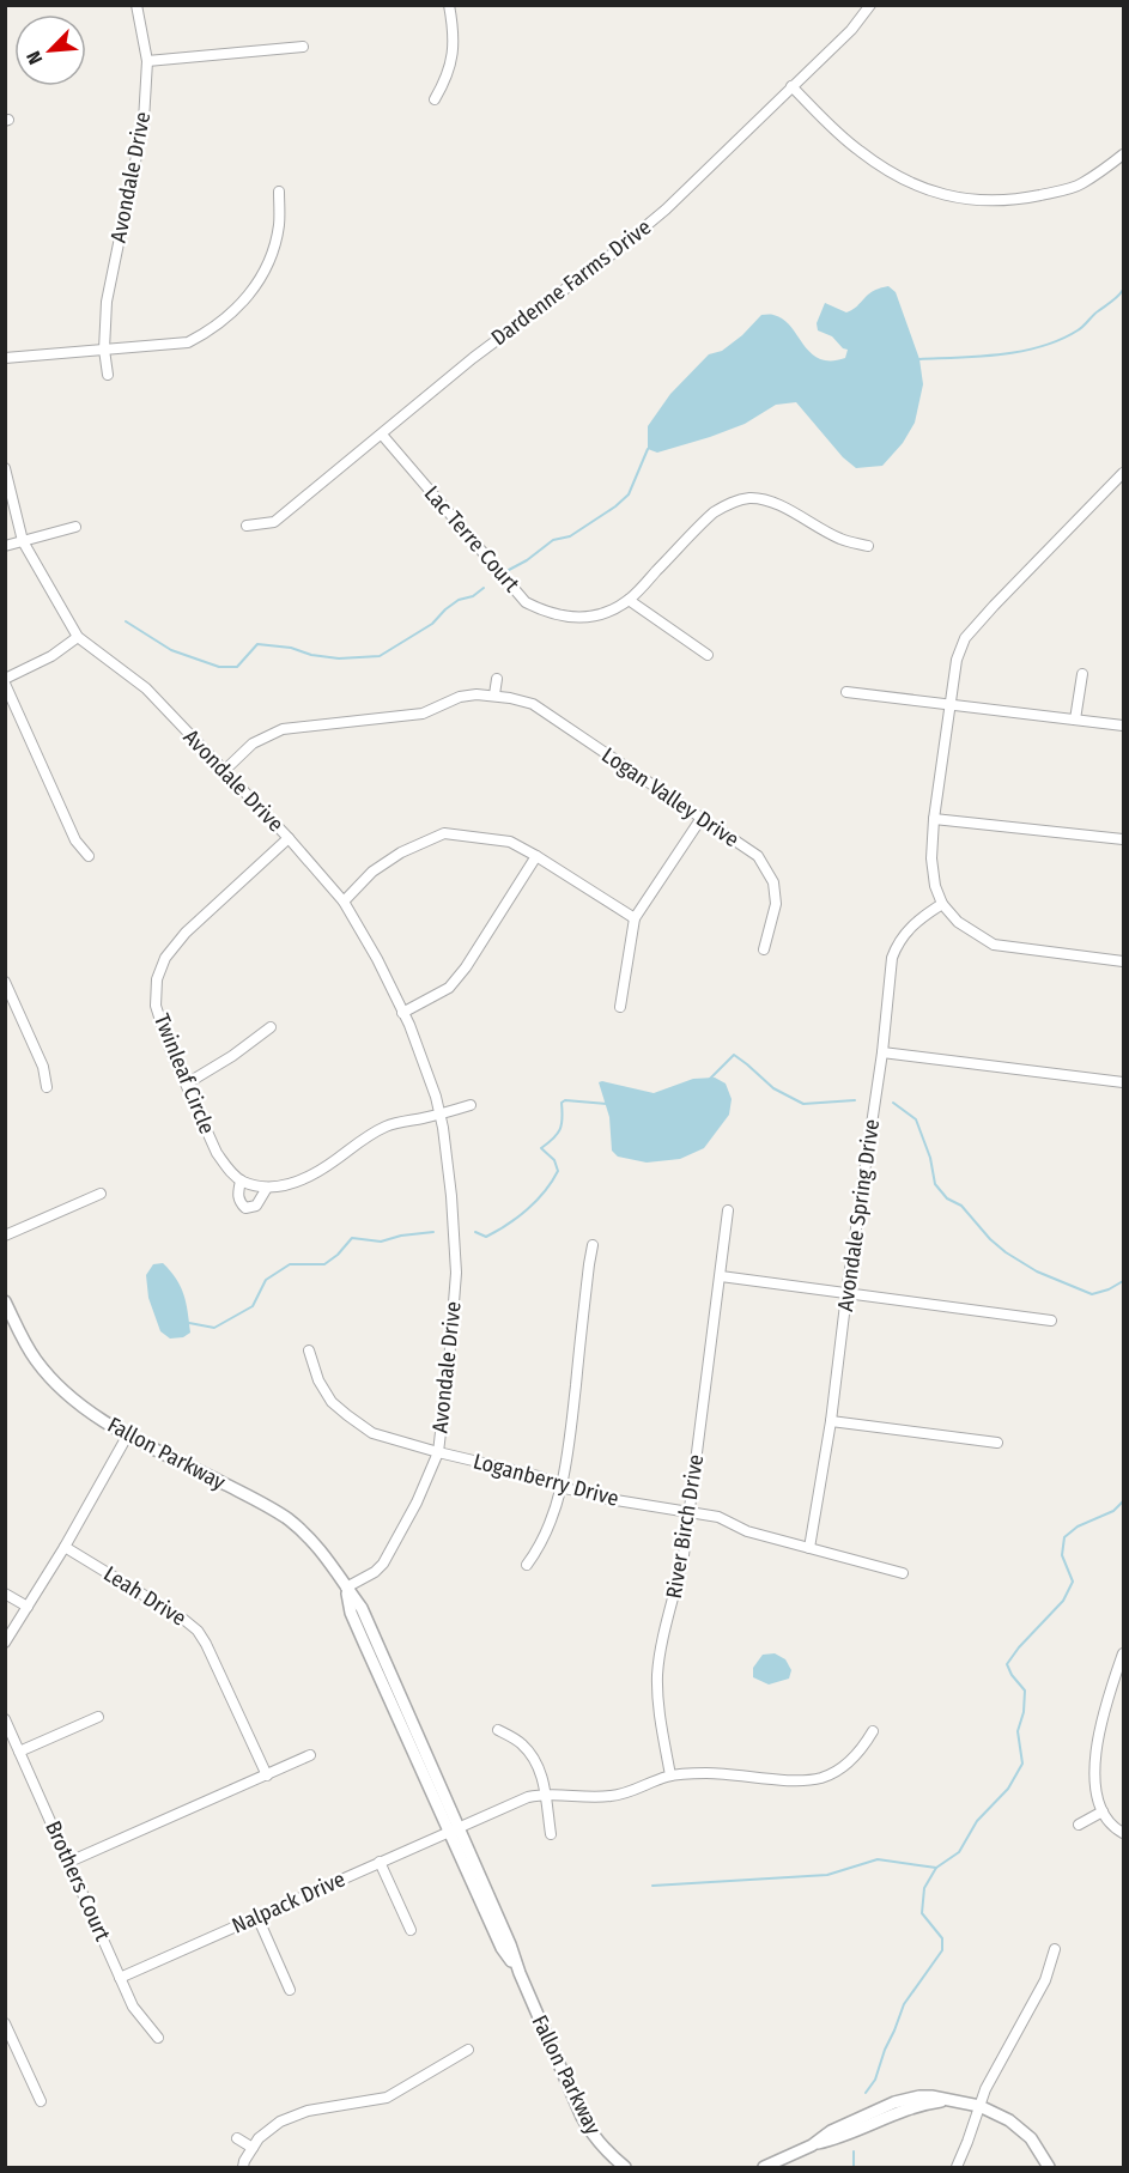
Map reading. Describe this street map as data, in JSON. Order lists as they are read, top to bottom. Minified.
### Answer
{"streets":{"street":["Avondale Drive","Dardenne Farms Drive","Lac Terre Court","Logan Valley Drive","Twinleaf Circle","Avondale Spring Drive","Fallon Parkway","Loganberry Drive","River Birch Drive","Leah Drive","Brothers Court","Nalpack Drive"]},"crossings":[["Avondale Drive","Logan Valley Drive"],["Avondale Drive","Twinleaf Circle"],["Avondale Drive","Fallon Parkway"],["Avondale Drive","Loganberry Drive"],["Dardenne Farms Drive","Lac Terre Court"],["Avondale Spring Drive","Loganberry Drive"],["Fallon Parkway","Nalpack Drive"],["Loganberry Drive","River Birch Drive"],["River Birch Drive","Nalpack Drive"],["Brothers Court","Nalpack Drive"]],"north":"bottom left"}
